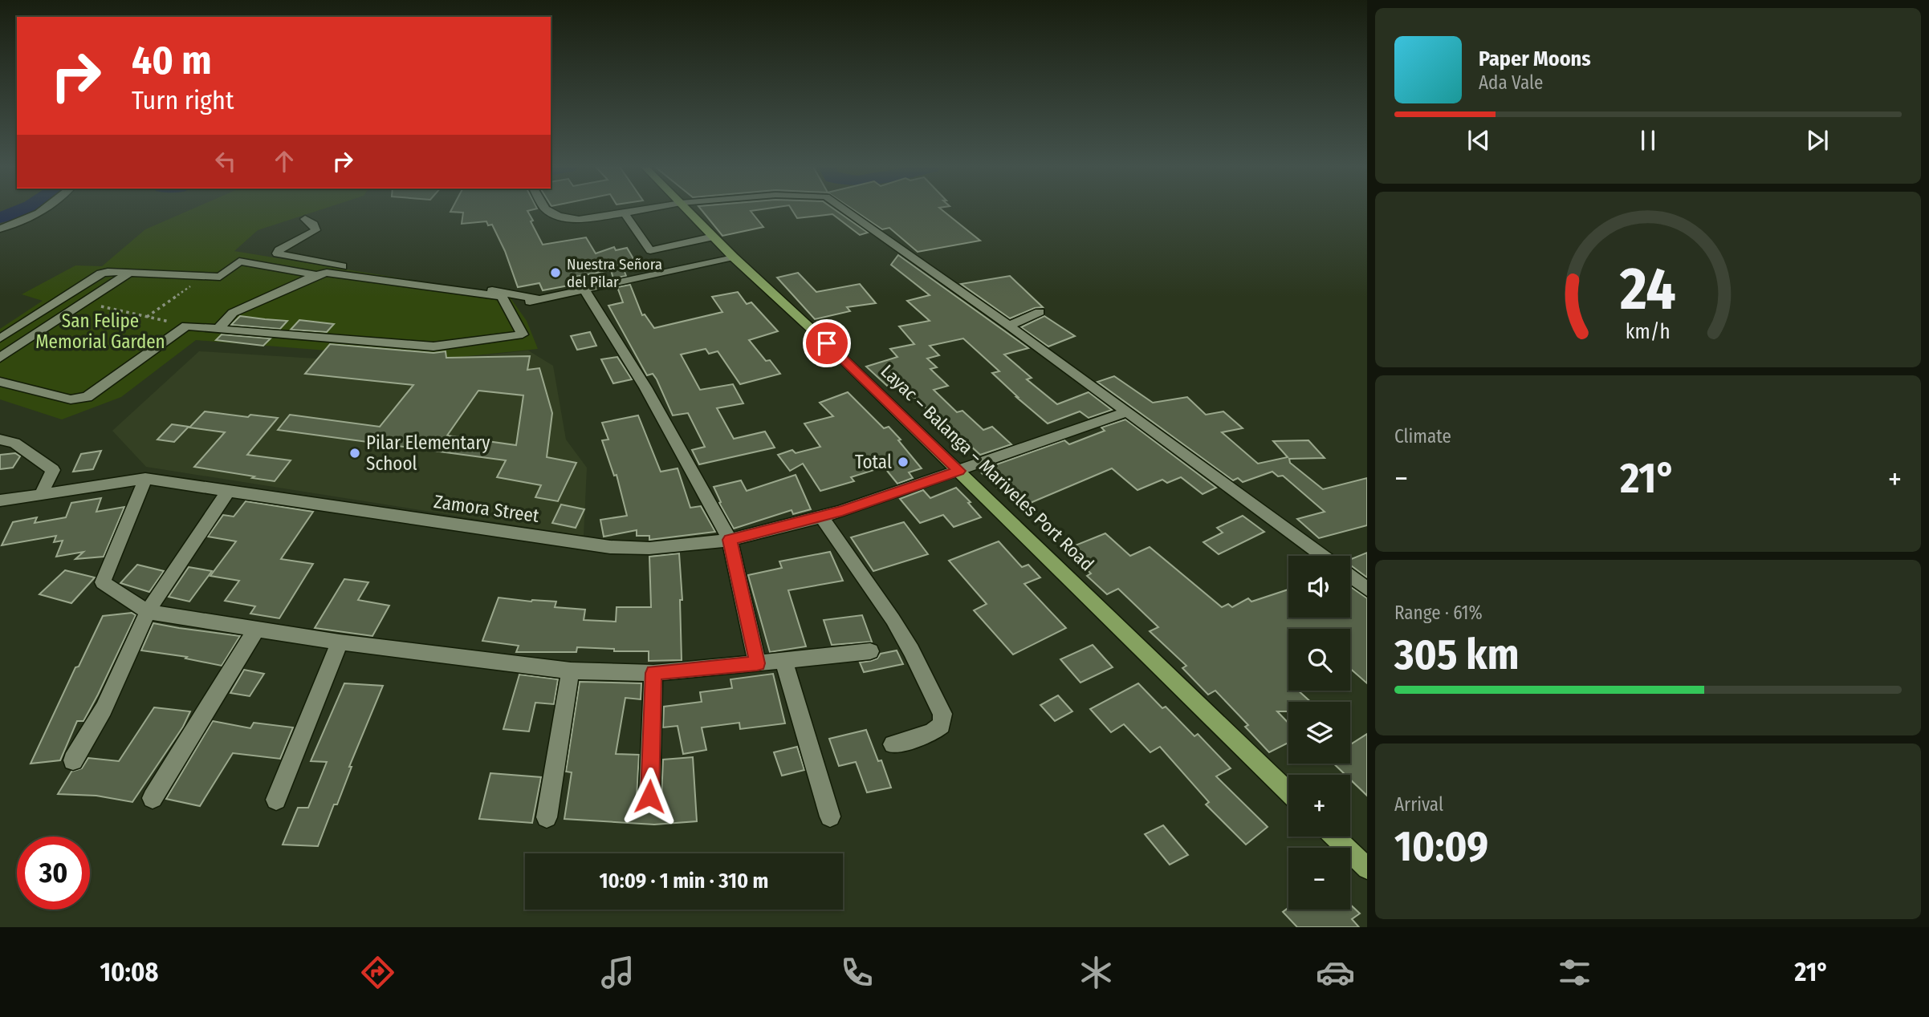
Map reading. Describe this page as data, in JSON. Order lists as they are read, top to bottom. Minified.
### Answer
{"streets":{"main road":["Layac – Balanga – Mariveles Port Road"],"street":["Zamora Street"]},"crossings":[["Layac – Balanga – Mariveles Port Road","Zamora Street"]],"parks":["San Felipe Memorial Garden"],"places":["Nuestra Señora del Pilar","Pilar Elementary School","Total"],"page":{"turn":["40 m","Turn right"],"song":["Paper Moons","Ada Vale"],"tile":["Climate",["Range · 61%","305 km"],["Arrival","10:09"]],"heat":["−","21°","+"],"map_buttons":["+","−"],"limit":"30","trip":"10:09 · 1 min · 310 m","tabs":["10:08","21°"],"gauge":["24","km/h"]}}
